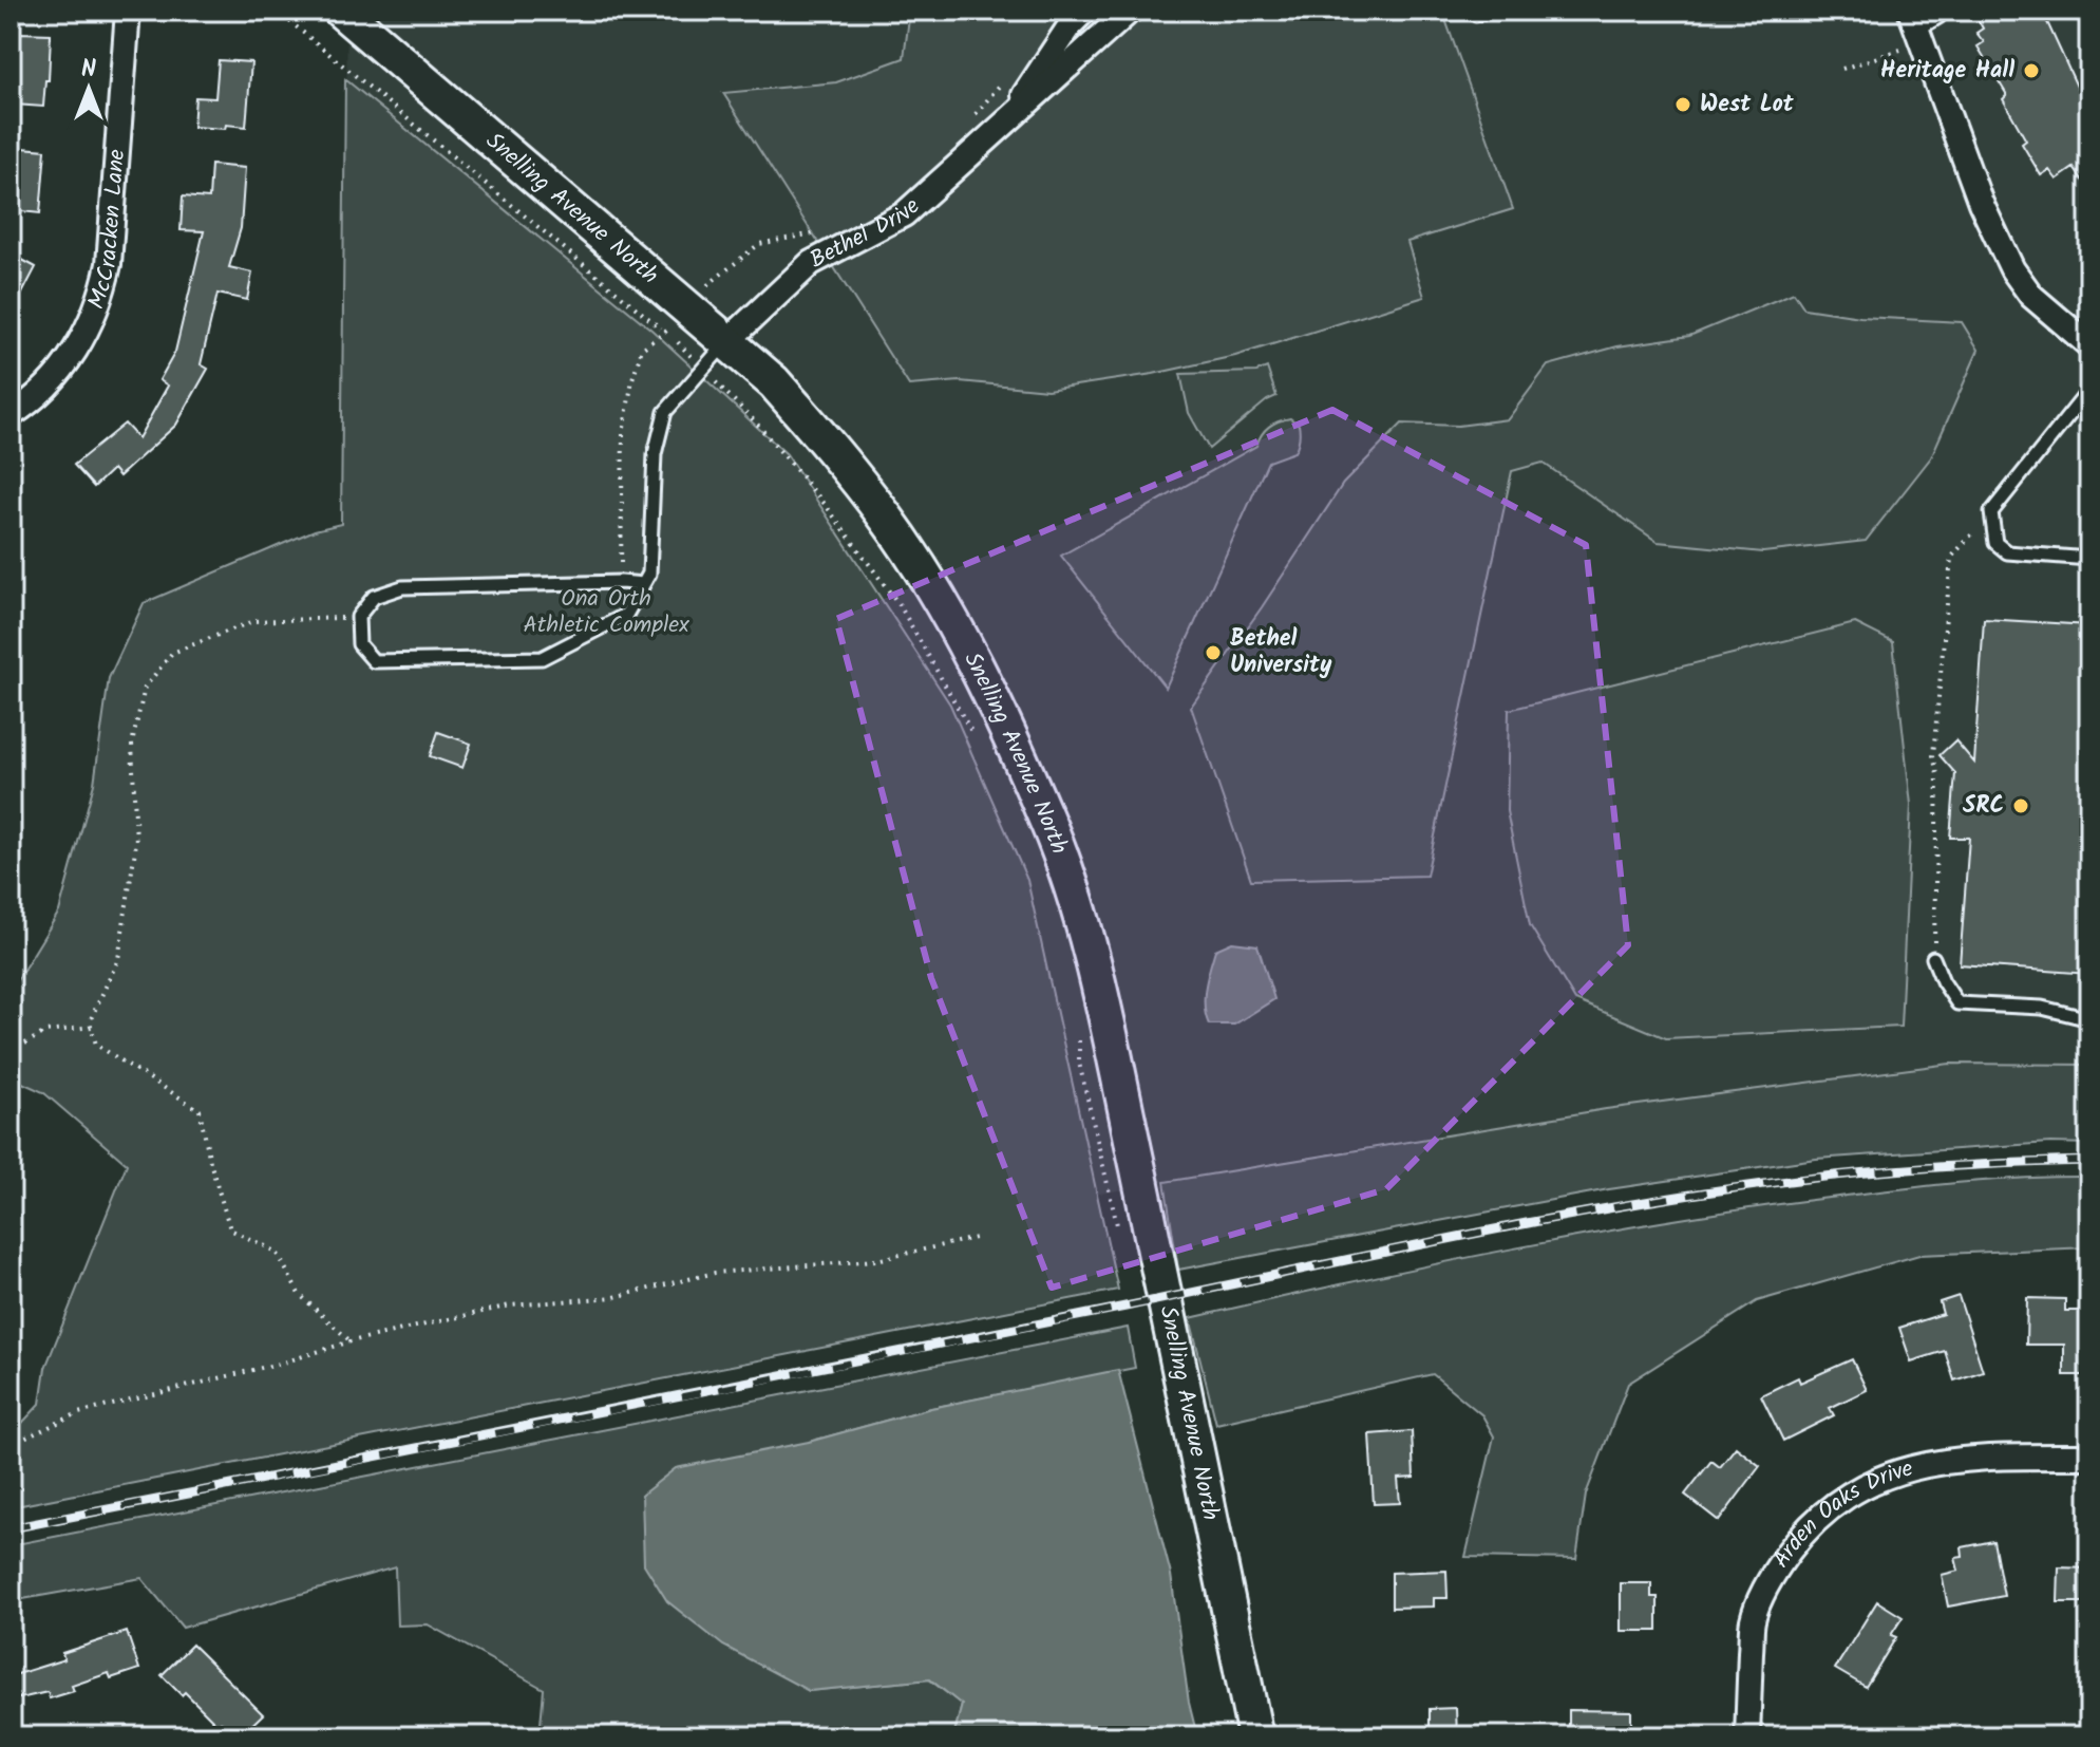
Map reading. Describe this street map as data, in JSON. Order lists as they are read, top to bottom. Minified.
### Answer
{"streets":{"street":["Snelling Avenue North","McCracken Lane","Bethel Drive","Arden Oaks Drive"]},"crossings":[["Snelling Avenue North","Bethel Drive"]],"parks":["Ona Orth Athletic Complex"],"places":["Heritage Hall","West Lot","Bethel University","SRC"],"north":"top"}
